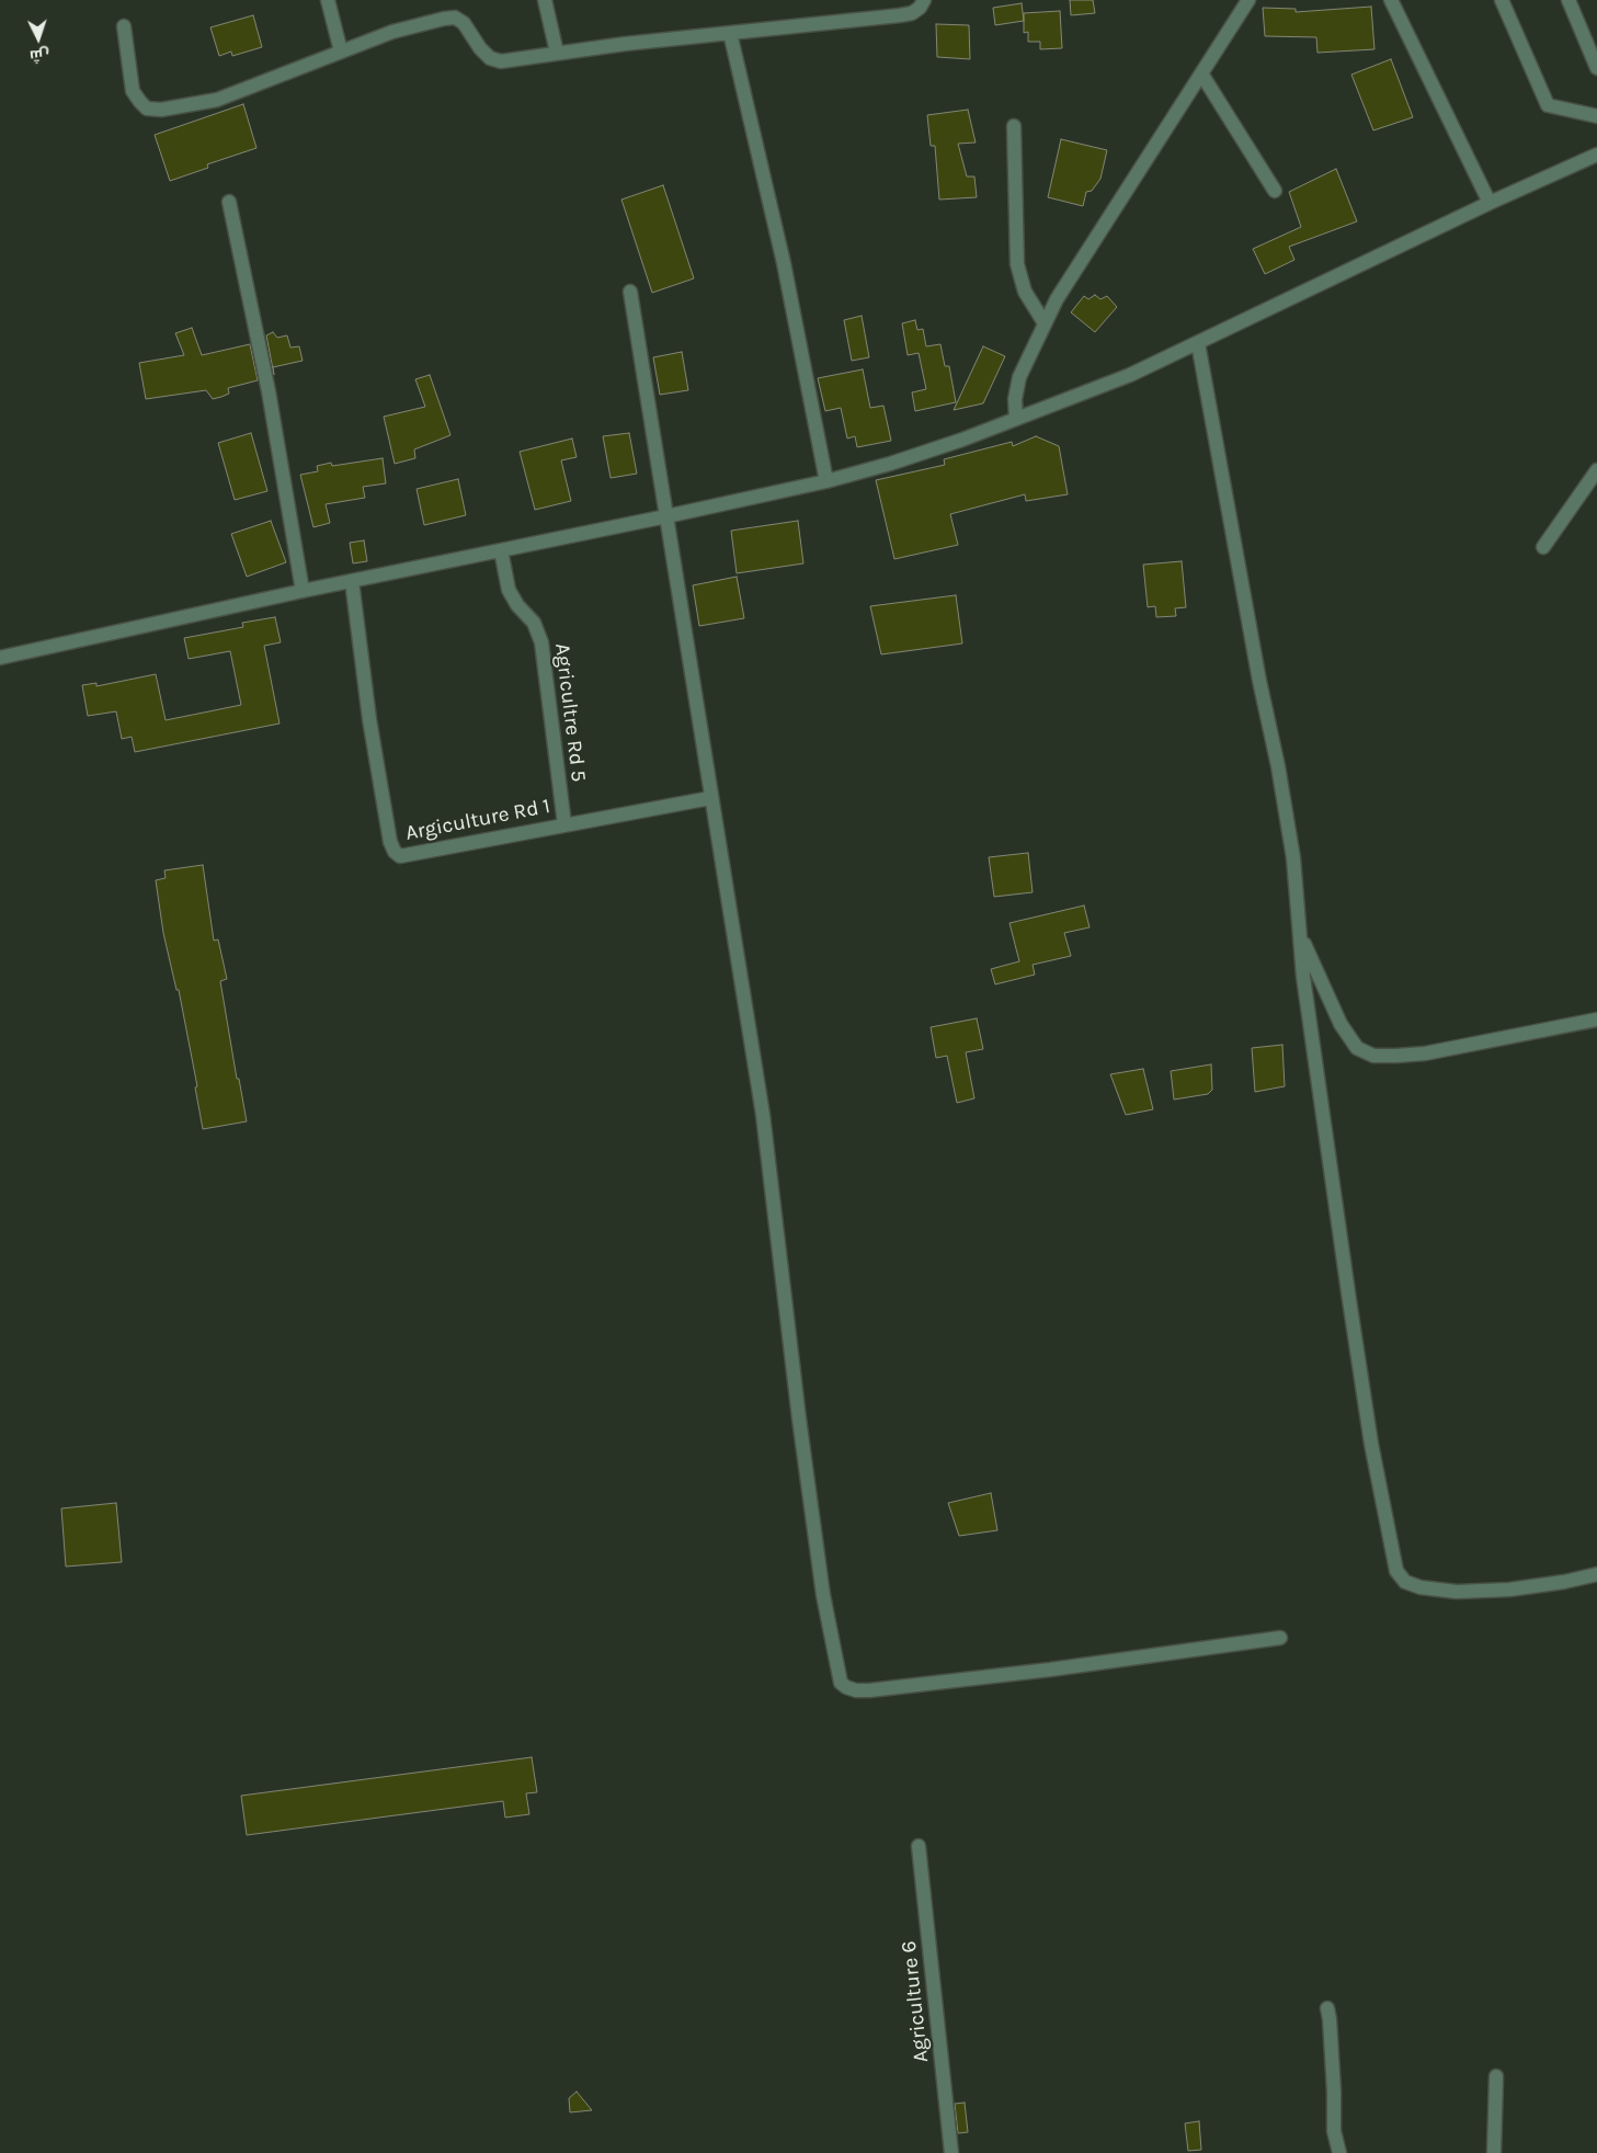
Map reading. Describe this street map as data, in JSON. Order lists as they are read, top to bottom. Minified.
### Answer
{"streets":{"street":["Agricultre Rd 5","Argiculture Rd 1","Agriculture 6"]},"crossings":[["Agricultre Rd 5","Argiculture Rd 1"]],"north":"bottom"}
